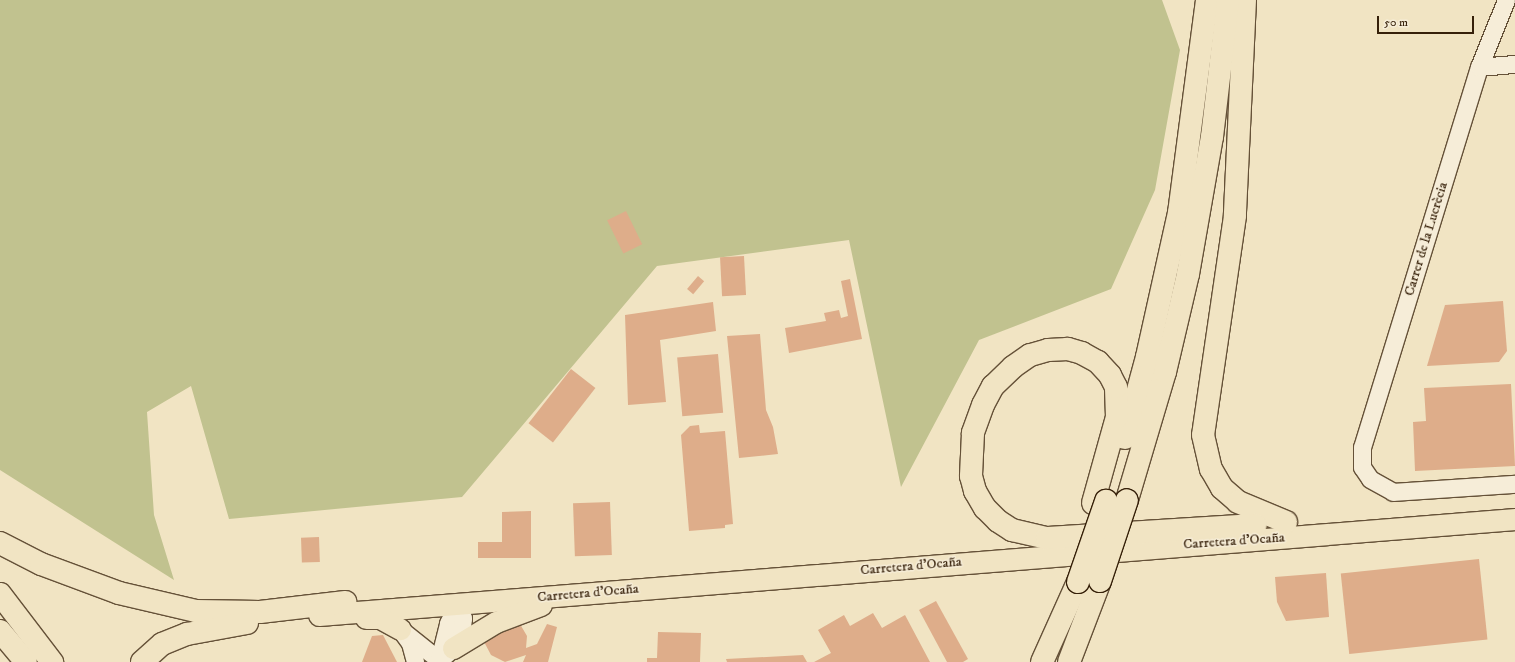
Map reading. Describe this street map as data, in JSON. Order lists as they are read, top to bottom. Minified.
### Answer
{"streets":{"main road":["Carretera d'Ocaña"],"street":["Carrer de la Lucrècia"]},"scale_bar":"50 m"}
